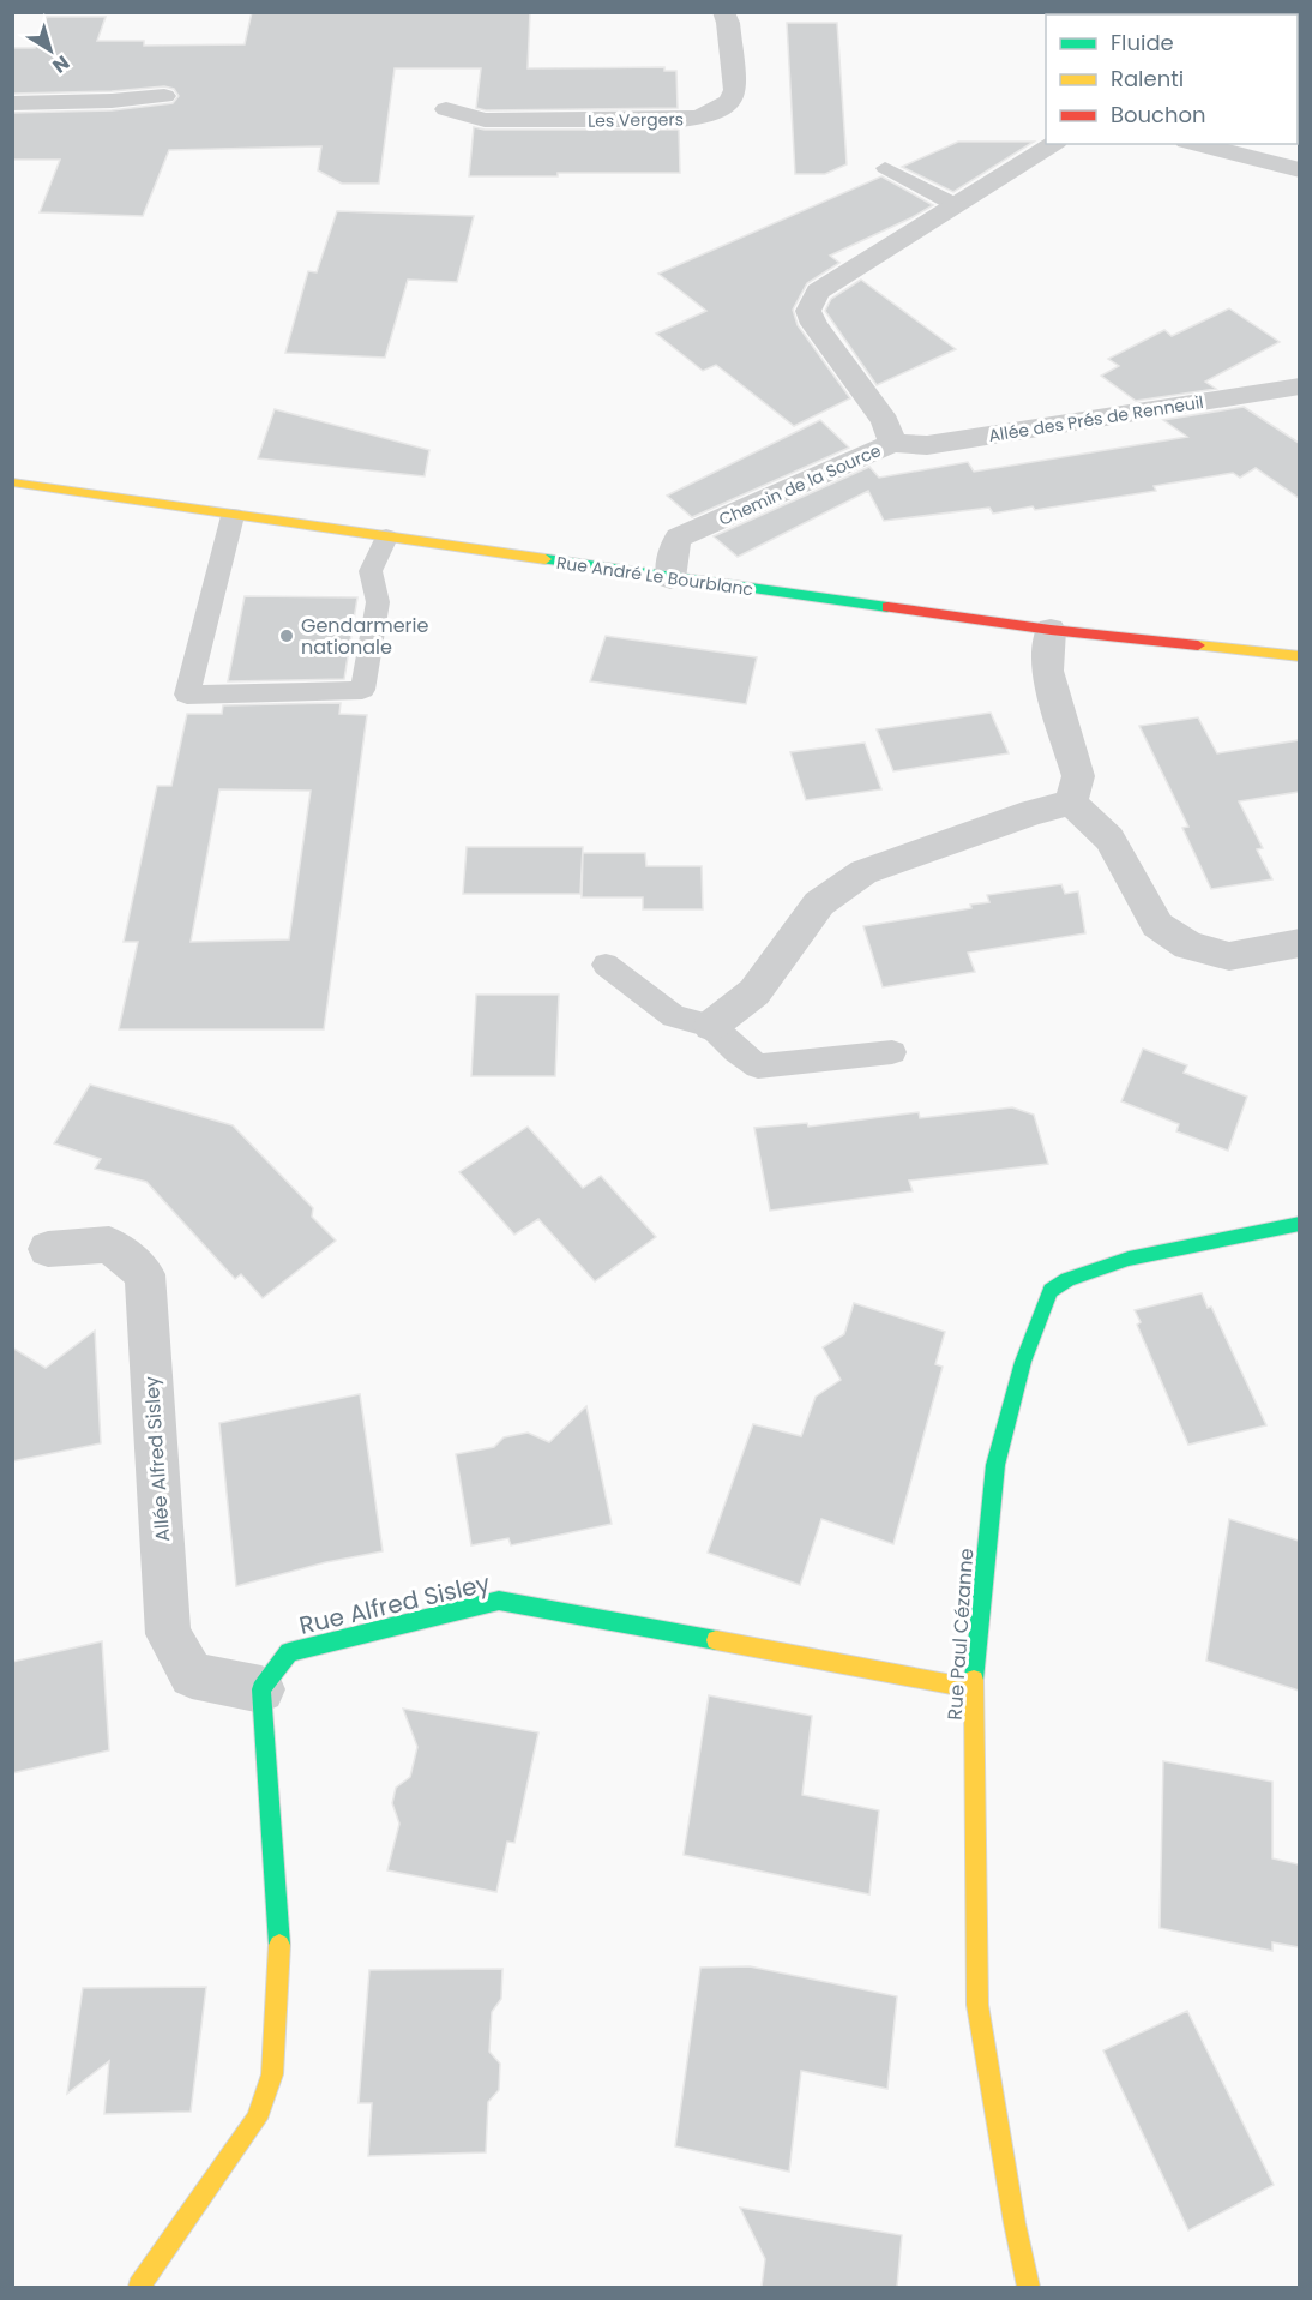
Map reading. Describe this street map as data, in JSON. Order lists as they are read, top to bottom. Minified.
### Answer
{"streets":{"street":["Les Vergers","Allée des Prés de Renneuil","Chemin de la Source","Rue André Le Bourblanc","Allée Alfred Sisley","Rue Alfred Sisley","Rue Paul Cézanne"]},"crossings":[["Allée des Prés de Renneuil","Chemin de la Source"],["Chemin de la Source","Rue André Le Bourblanc"],["Allée Alfred Sisley","Rue Alfred Sisley"],["Rue Alfred Sisley","Rue Paul Cézanne"]],"places":["Gendarmerie nationale"],"legend":["Fluide","Ralenti","Bouchon"],"north":"bottom right"}
